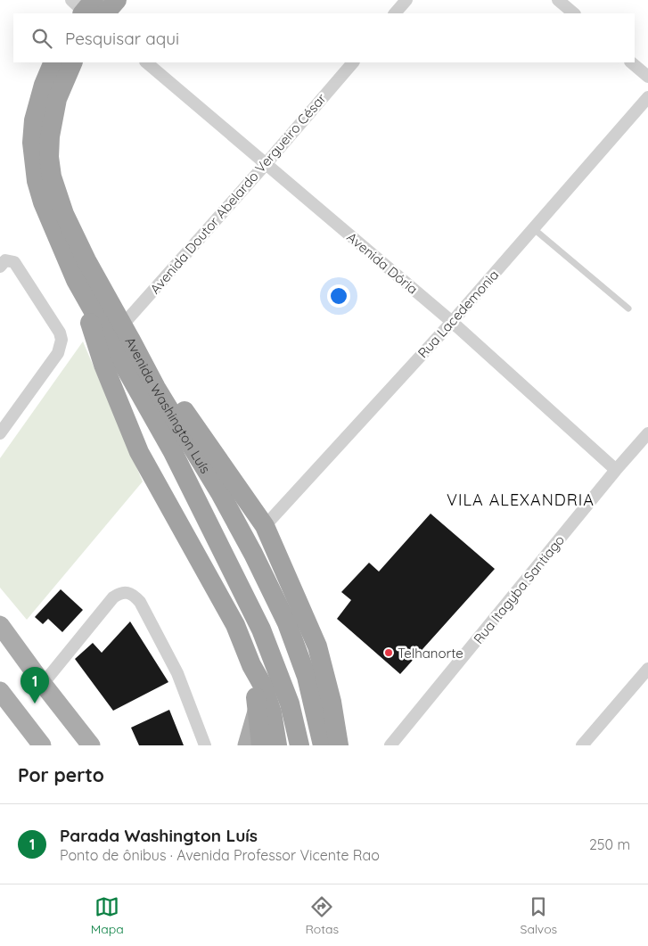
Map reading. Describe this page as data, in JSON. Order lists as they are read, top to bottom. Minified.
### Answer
{"streets":{"highway":["Avenida Washington Luís"],"street":["Avenida Doutor Abelardo Vergueiro César","Avenida Dória","Rua Lacedemonia","Rua Itagyba Santiago"]},"crossings":[["Avenida Doutor Abelardo Vergueiro César","Avenida Dória"],["Avenida Doutor Abelardo Vergueiro César","Avenida Washington Luís"],["Avenida Dória","Rua Lacedemonia"],["Avenida Dória","Rua Itagyba Santiago"]],"districts":["VILA ALEXANDRIA"],"places":["Telhanorte"],"page":{"search":"Pesquisar aqui","pins":"1","heading":"Por perto","list":[{"mark":"1","name":"Parada Washington Luís","note":"Ponto de ônibus · Avenida Professor Vicente Rao","value":"250 m"}],"nav":["Mapa","Rotas","Salvos"]}}
